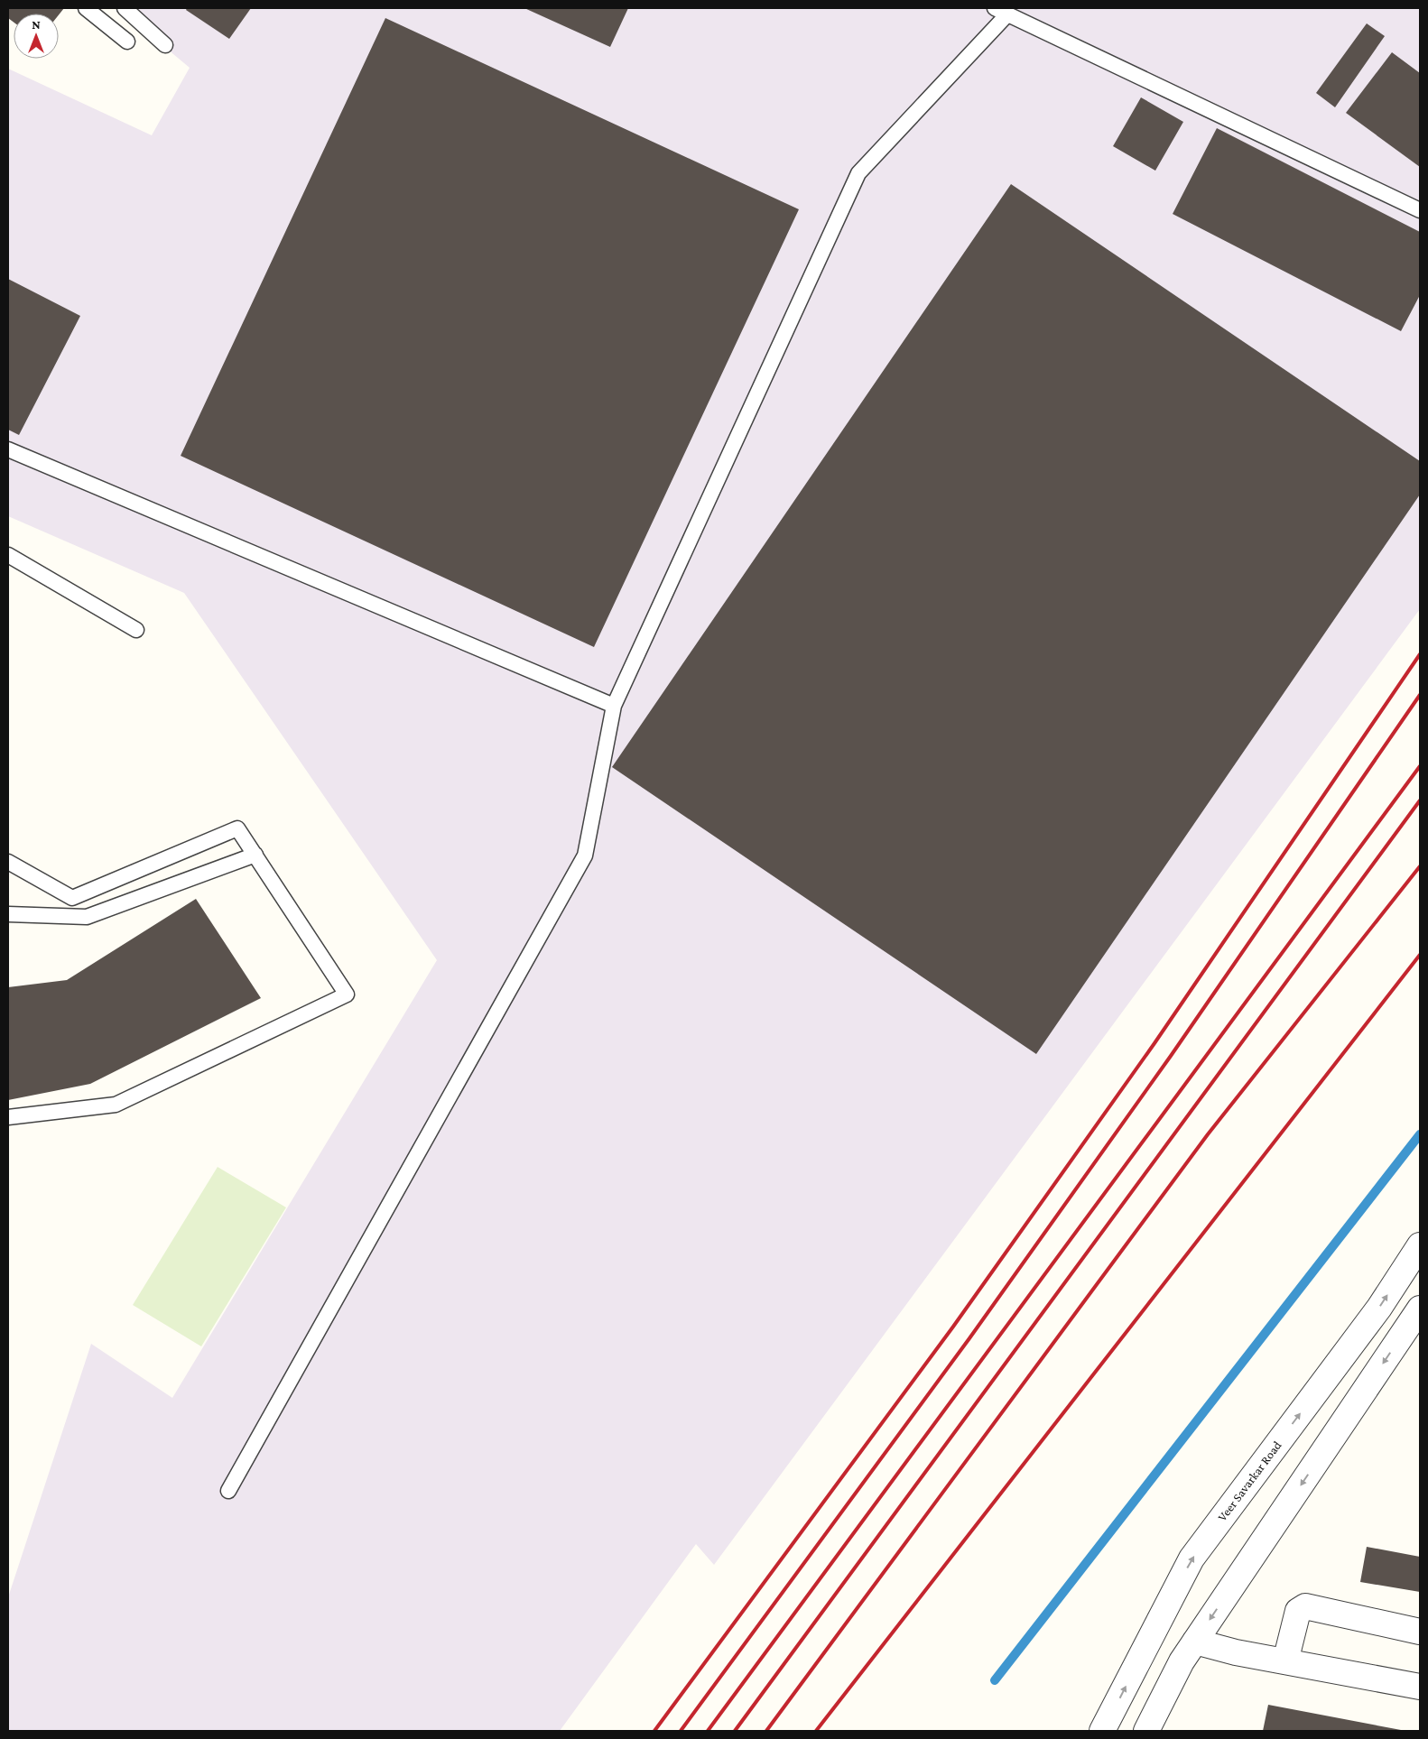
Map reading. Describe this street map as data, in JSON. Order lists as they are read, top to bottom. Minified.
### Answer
{"streets":{"street":["Veer Savarkar Road"]},"north":"top"}
